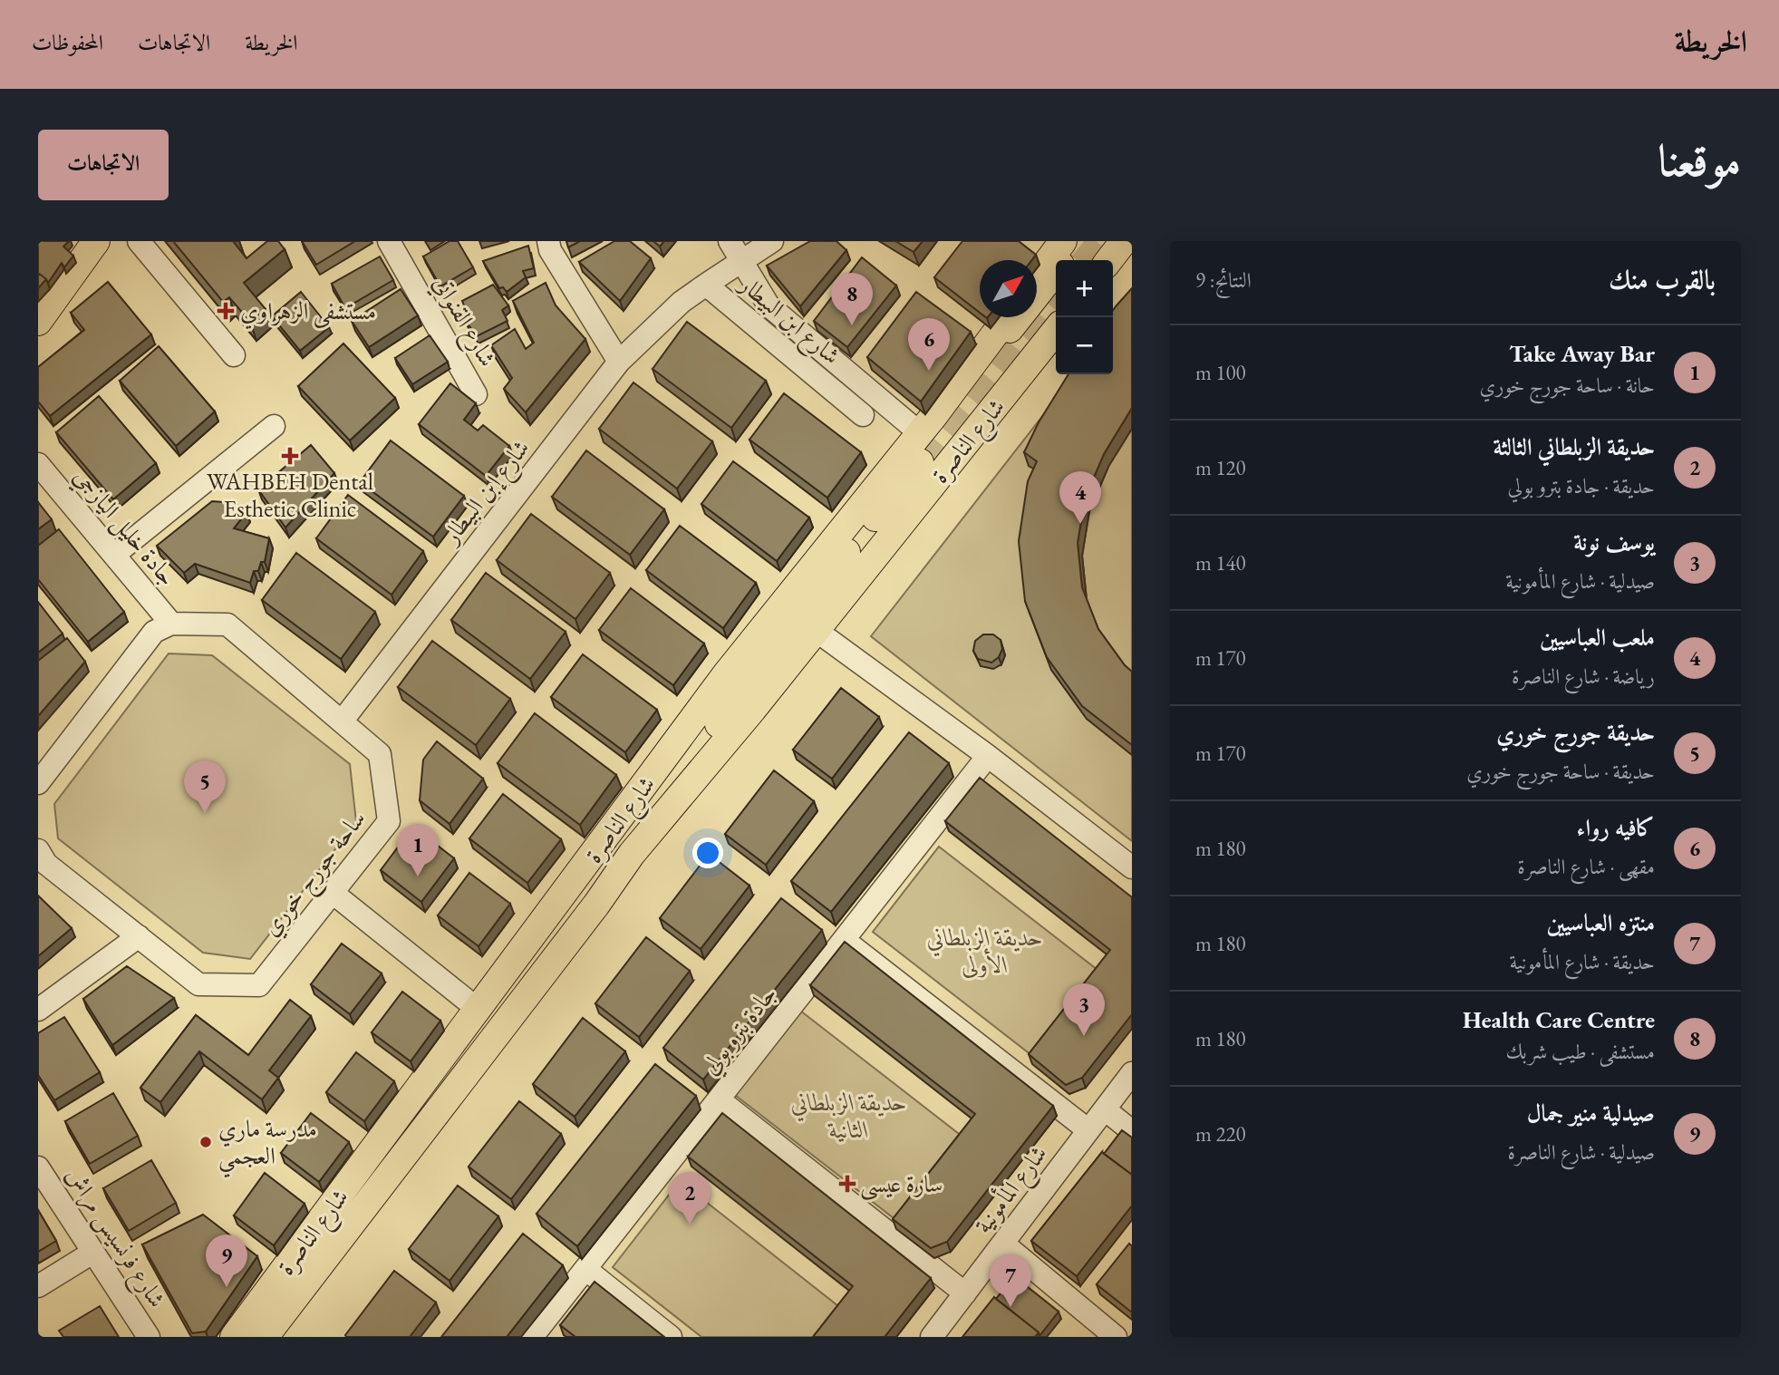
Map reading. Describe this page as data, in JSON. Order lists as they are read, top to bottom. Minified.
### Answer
{"streets":{"main road":["شارع الناصرة"],"street":["شارع ابن البيطار","شارع القنواتي","شارع إبن البيطار","جادة خليل اليازجي","ساحة جورج خوري","جادة بترو بولي","شارع المأمونية","شارع فرنسيس مراش"]},"crossings":[["شارع ابن البيطار","شارع إبن البيطار"],["شارع إبن البيطار","ساحة جورج خوري"],["جادة خليل اليازجي","ساحة جورج خوري"]],"parks":["حديقة الزبلطاني الأولى","حديقة الزبلطاني الثانية"],"places":{"health":["مستشفى الزهراوي","WAHBEH Dental Esthetic Clinic","سارة عيسى"],"other":["مدرسة ماري العجمي"]},"north":"top right","page":{"header":"الخريطة","nav":["الخريطة","الاتجاهات","المحفوظات"],"title":"موقعنا","buttons":"الاتجاهات","heading":["بالقرب منك","النتائج: 9"],"map_buttons":["+","−"],"pins":["8","6","4","5","1","3","2","9","7"],"list":[{"mark":"1","name":"Take Away Bar","note":"حانة · ساحة جورج خوري","value":"100 m"},{"mark":"2","name":"حديقة الزبلطاني الثالثة","note":"حديقة · جادة بترو بولي","value":"120 m"},{"mark":"3","name":"يوسف نونة","note":"صيدلية · شارع المأمونية","value":"140 m"},{"mark":"4","name":"ملعب العباسيين","note":"رياضة · شارع الناصرة","value":"170 m"},{"mark":"5","name":"حديقة جورج خوري","note":"حديقة · ساحة جورج خوري","value":"170 m"},{"mark":"6","name":"كافيه رواء","note":"مقهى · شارع الناصرة","value":"180 m"},{"mark":"7","name":"منتزه العباسيين","note":"حديقة · شارع المأمونية","value":"180 m"},{"mark":"8","name":"Health Care Centre","note":"مستشفى · طيب شربك","value":"180 m"},{"mark":"9","name":"صيدلية منير جمال","note":"صيدلية · شارع الناصرة","value":"220 m"}]}}
